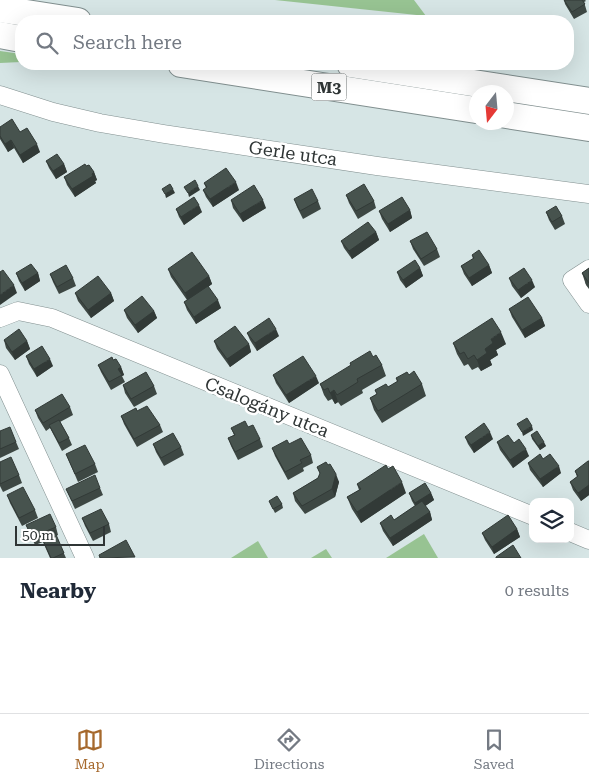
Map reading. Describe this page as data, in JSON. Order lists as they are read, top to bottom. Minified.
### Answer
{"streets":{"highway":["M3"],"street":["Gerle utca","Csalogány utca"]},"scale_bar":"50 m","north":"bottom","page":{"search":"Search here","scale":"50 m","heading":["Nearby","0 results"],"nav":["Map","Directions","Saved"]}}
